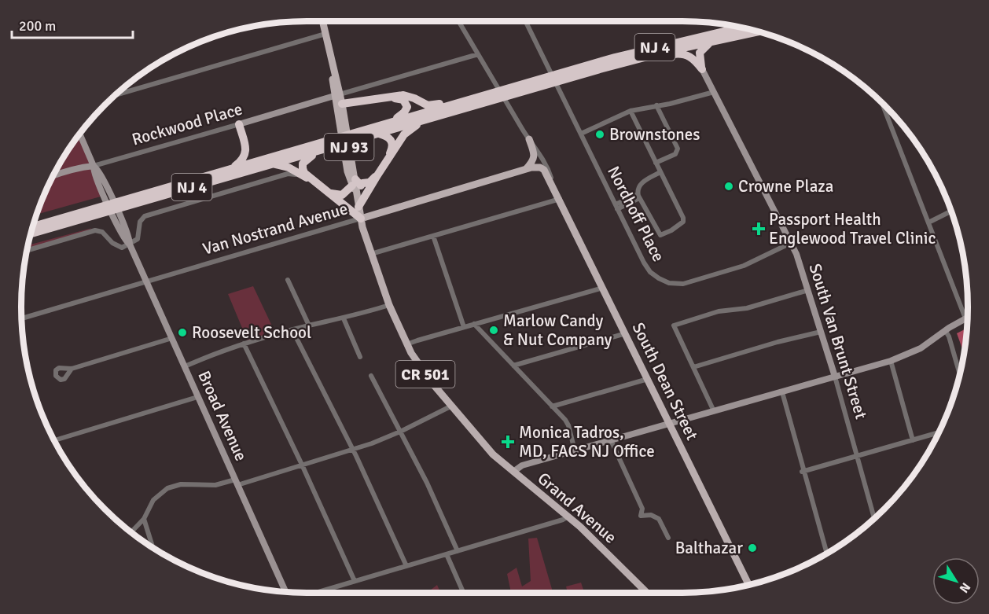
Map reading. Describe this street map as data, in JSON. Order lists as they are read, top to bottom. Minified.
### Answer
{"streets":{"highway":["NJ 4"],"main road":["NJ 93","Van Nostrand Avenue","CR 501","South Dean Street","Grand Avenue"],"street":["Rockwood Place","Nordhoff Place","South Van Brunt Street","Broad Avenue"]},"crossings":[["Rockwood Place","South Dean Street"],["Rockwood Place","Broad Avenue"],["Rockwood Place","Grand Avenue"],["Nordhoff Place","South Van Brunt Street"],["Van Nostrand Avenue","South Dean Street"],["Van Nostrand Avenue","Broad Avenue"],["Van Nostrand Avenue","Grand Avenue"]],"places":{"other":["Brownstones","Crowne Plaza","Marlow Candy & Nut Company","Roosevelt School","Balthazar"],"health":["Passport Health Englewood Travel Clinic","Monica Tadros, MD, FACS NJ Office"]},"scale_bar":"200 m","north":"bottom right"}
